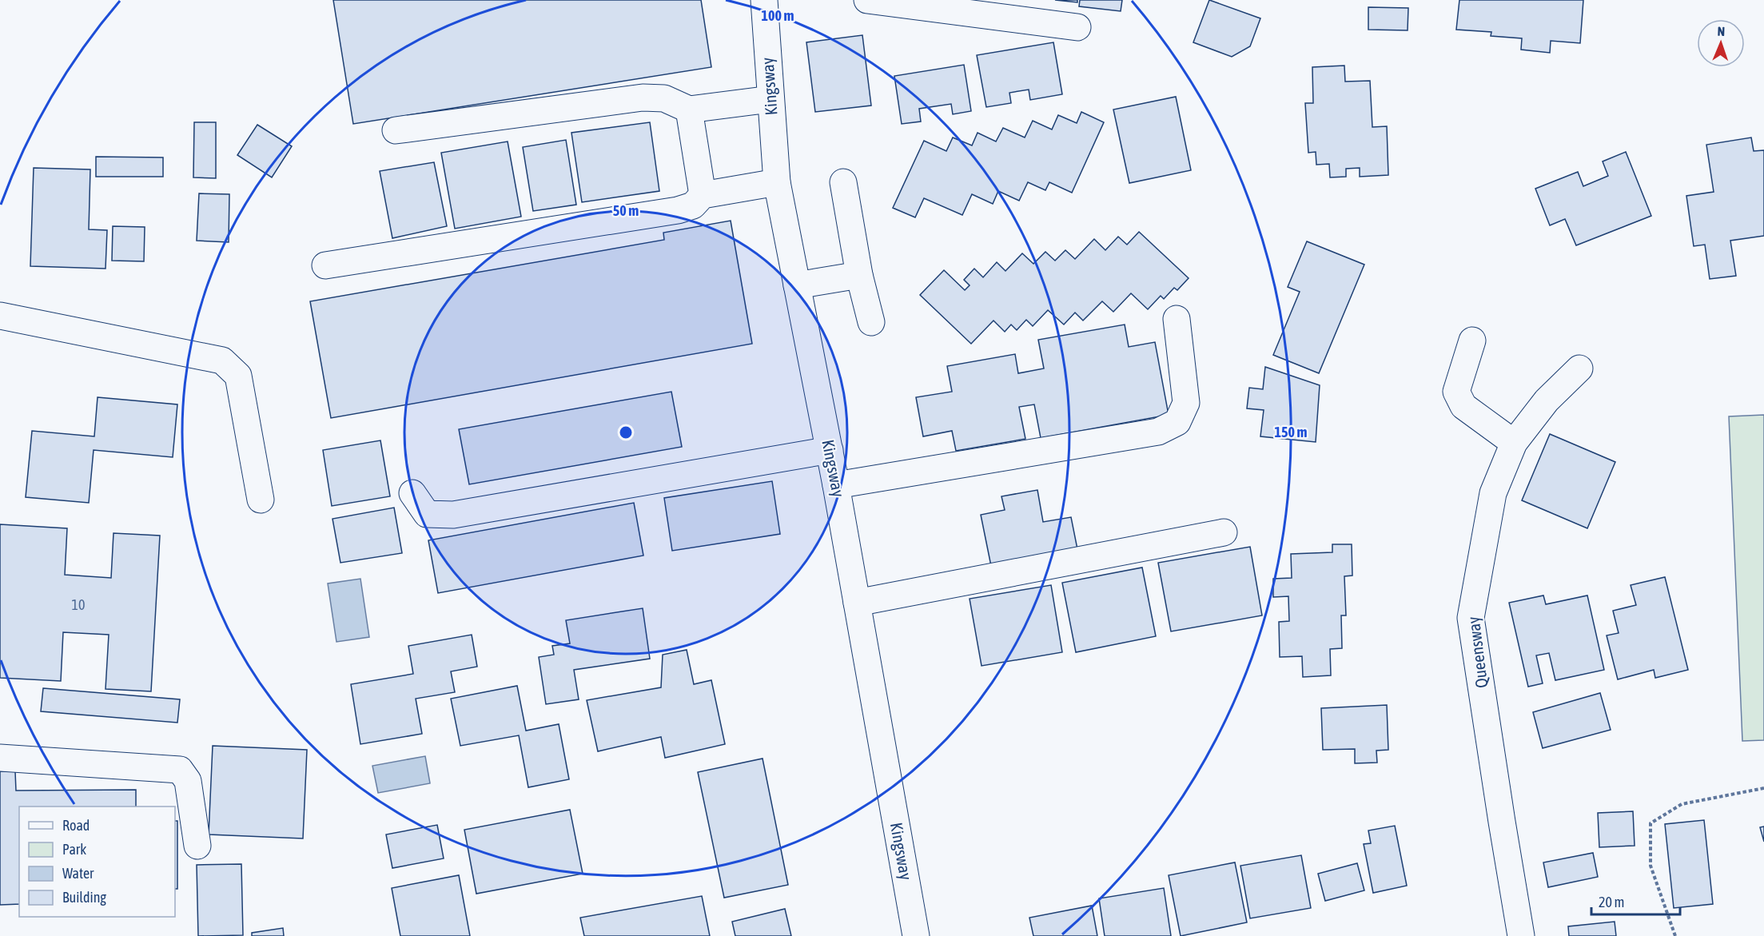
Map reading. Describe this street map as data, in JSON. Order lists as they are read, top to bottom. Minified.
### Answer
{"streets":{"street":["Kingsway","Queensway"]},"house_numbers":["10"],"legend":["Road","Park","Water","Building"],"scale_bar":"20 m","north":"top","rings":["100 m","50 m","150 m"]}
